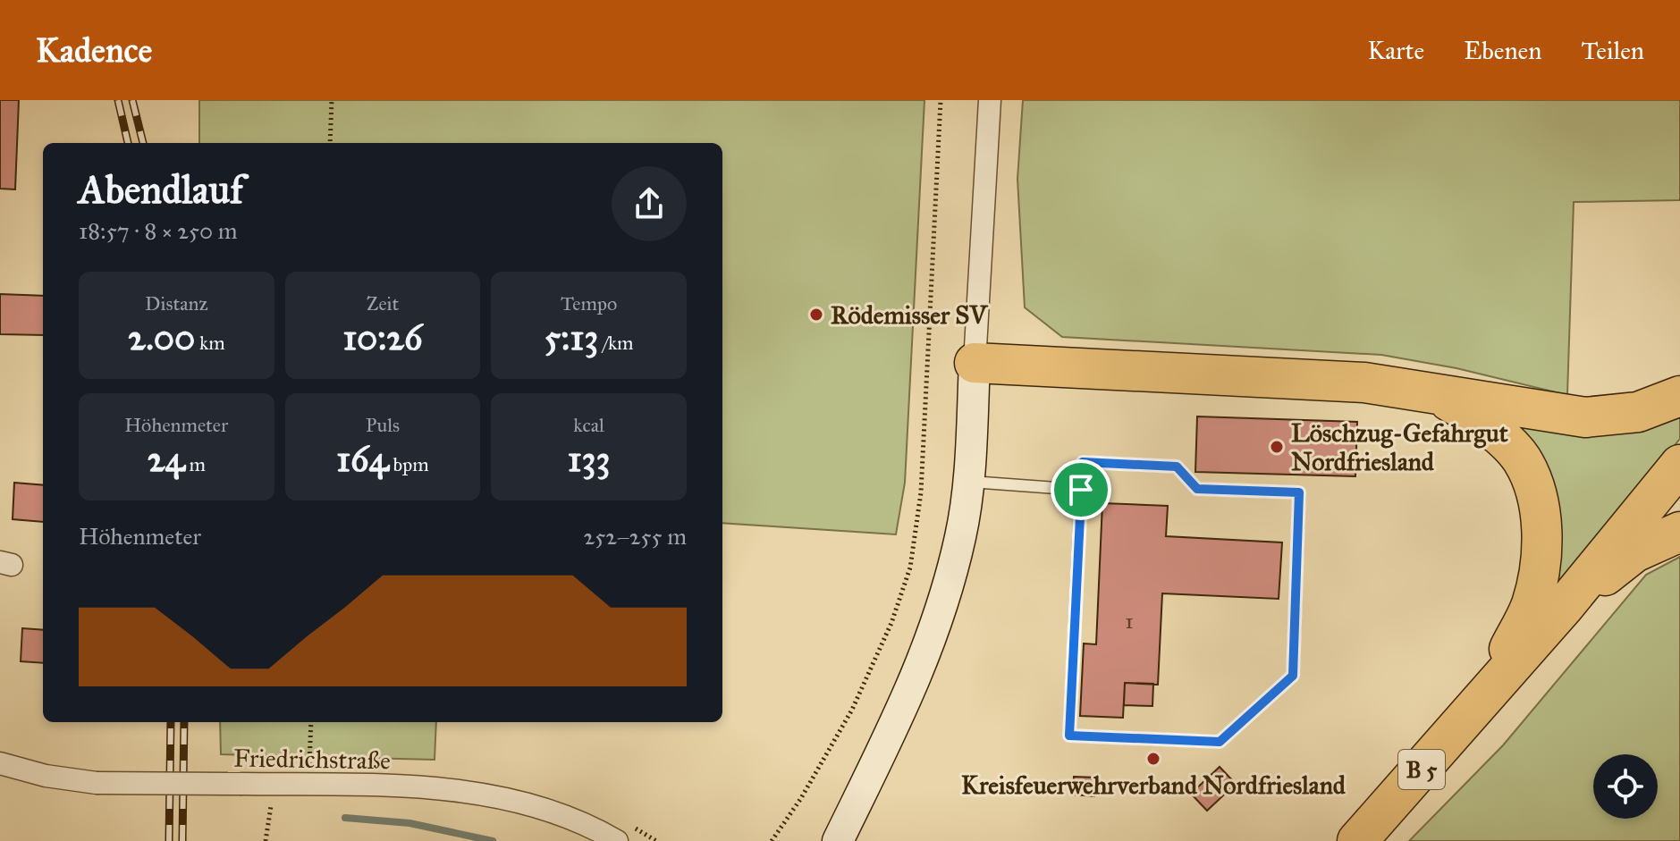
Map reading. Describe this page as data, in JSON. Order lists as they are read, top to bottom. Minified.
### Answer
{"streets":{"highway":["B 5"],"street":["Friedrichstraße"]},"places":["Rödemisser SV","Löschzug-Gefahrgut Nordfriesland","Kreisfeuerwehrverband Nordfriesland"],"house_numbers":["1"],"page":{"header":"Kadence","nav":["Karte","Ebenen","Teilen"],"heading":["Abendlauf","18:57 · 8 × 250 m"],"stats":[["Distanz","2.00 km"],["Zeit","10:26"],["Tempo","5:13 /km"],["Höhenmeter","24 m"],["Puls","164 bpm"],["kcal","133"]],"chart":["Höhenmeter","252–255 m"]}}
